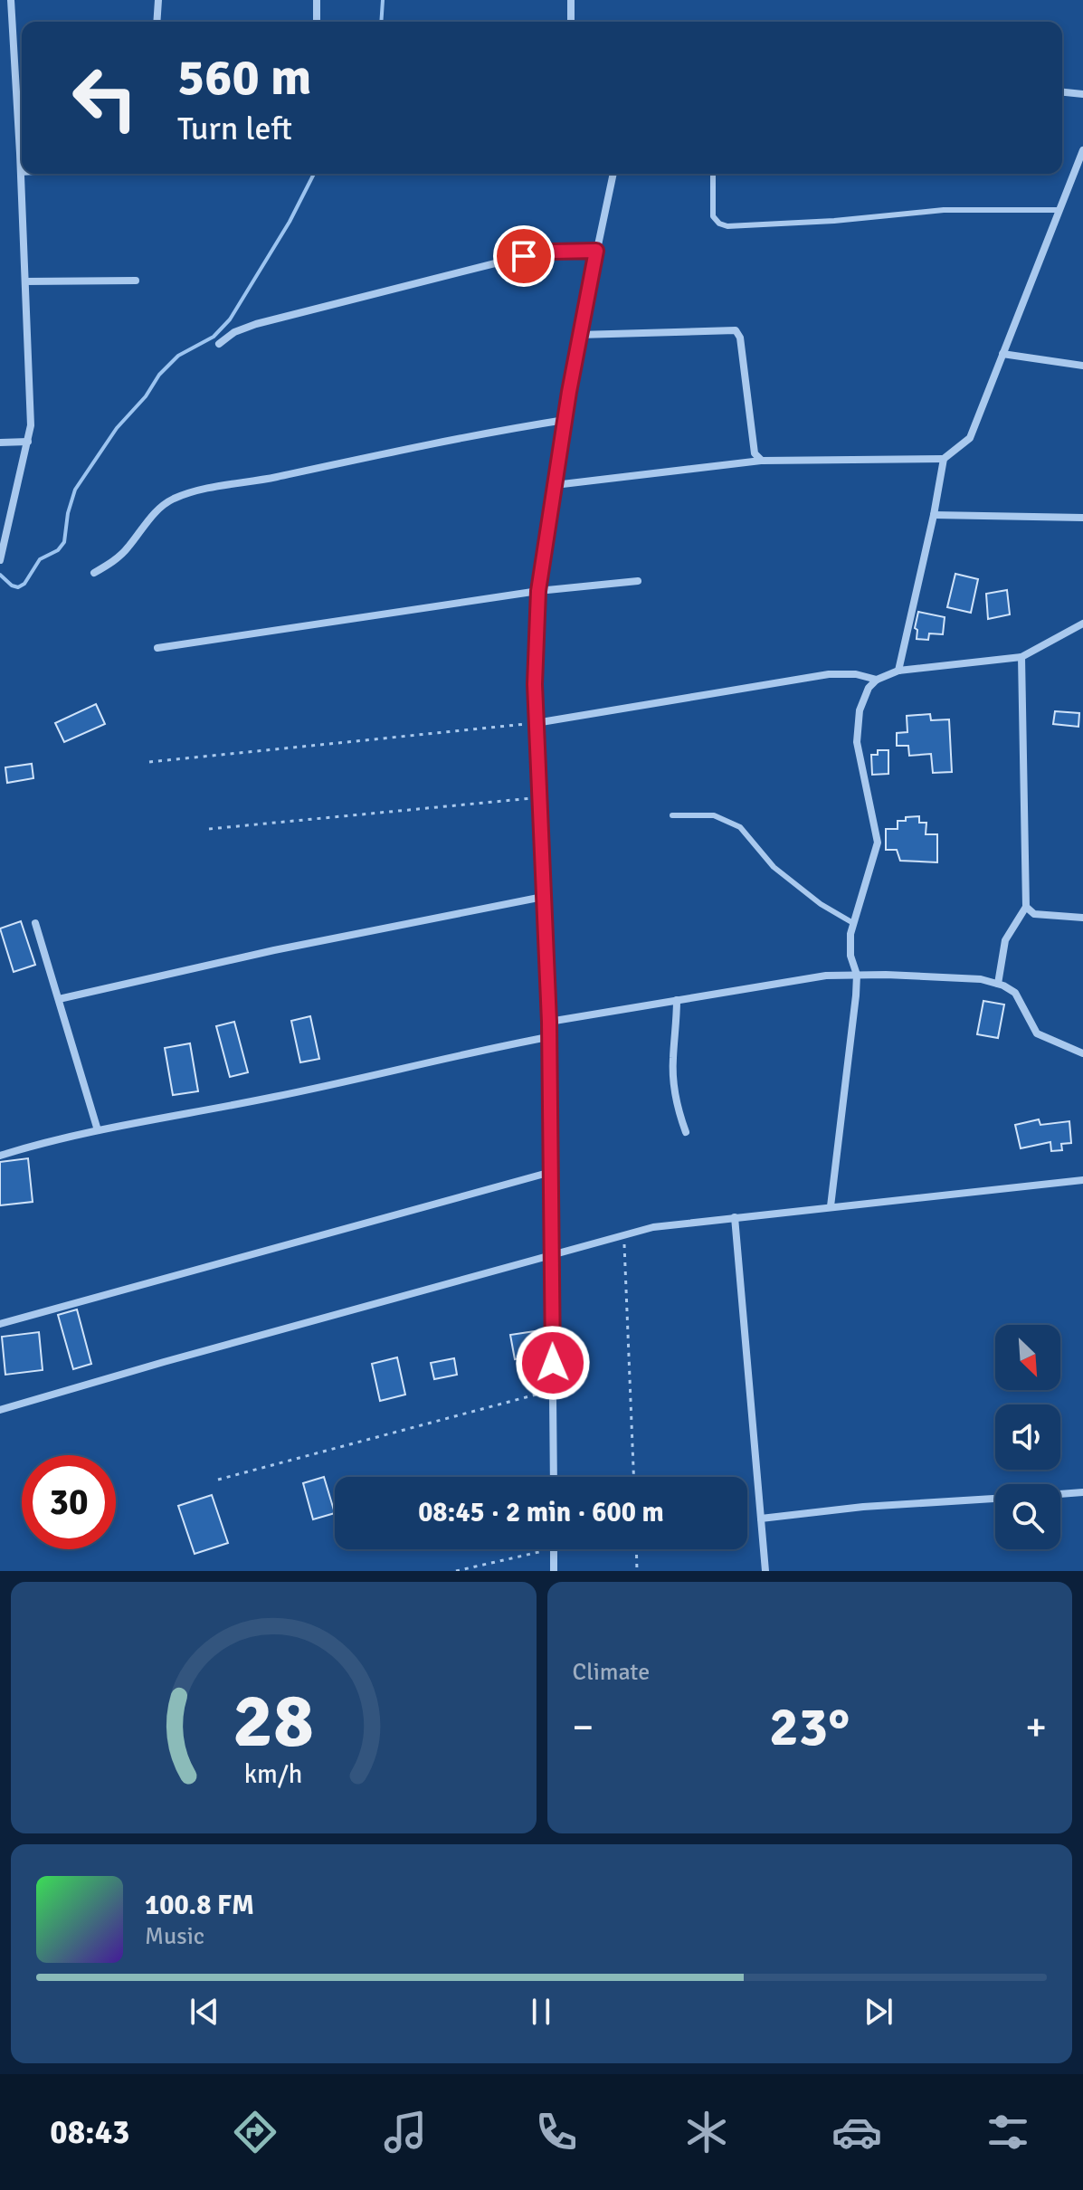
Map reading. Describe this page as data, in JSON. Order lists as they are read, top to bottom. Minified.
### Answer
{"north":"bottom right","page":{"turn":["560 m","Turn left"],"limit":"30","trip":"08:45 · 2 min · 600 m","tile":"Climate","heat":["−","23°","+"],"song":["100.8 FM","Music"],"tabs":"08:43","gauge":["28","km/h"]}}
